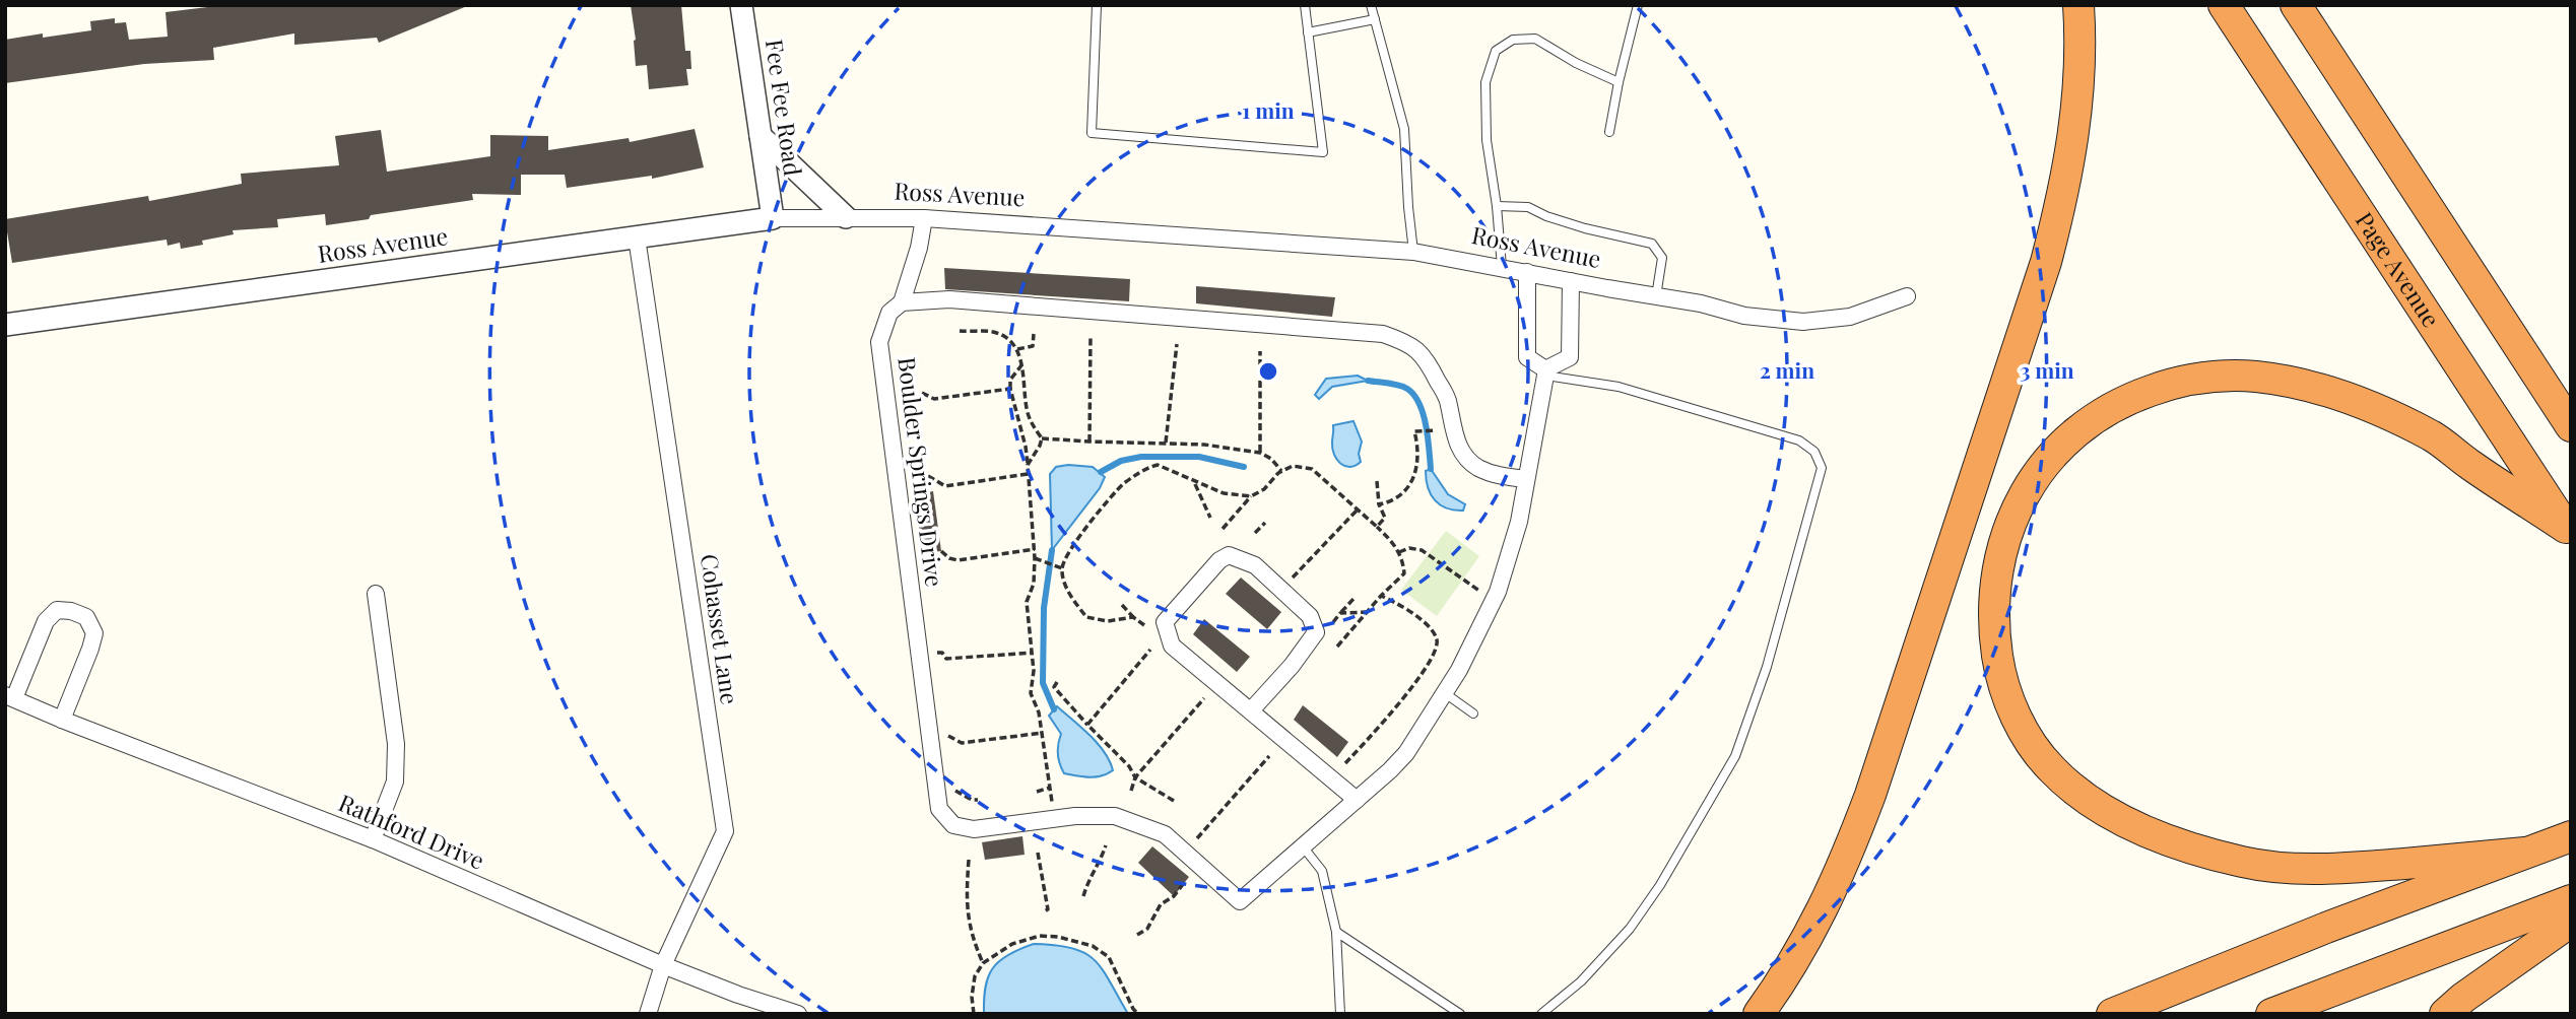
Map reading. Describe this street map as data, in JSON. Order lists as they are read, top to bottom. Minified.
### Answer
{"streets":{"highway":["Page Avenue"],"street":["Fee Fee Road","Ross Avenue","Boulder Springs Drive","Cohasset Lane","Rathford Drive"]},"crossings":[["Fee Fee Road","Ross Avenue"],["Ross Avenue","Boulder Springs Drive"],["Ross Avenue","Cohasset Lane"],["Cohasset Lane","Rathford Drive"]],"rings":["1 min","2 min","3 min"]}
